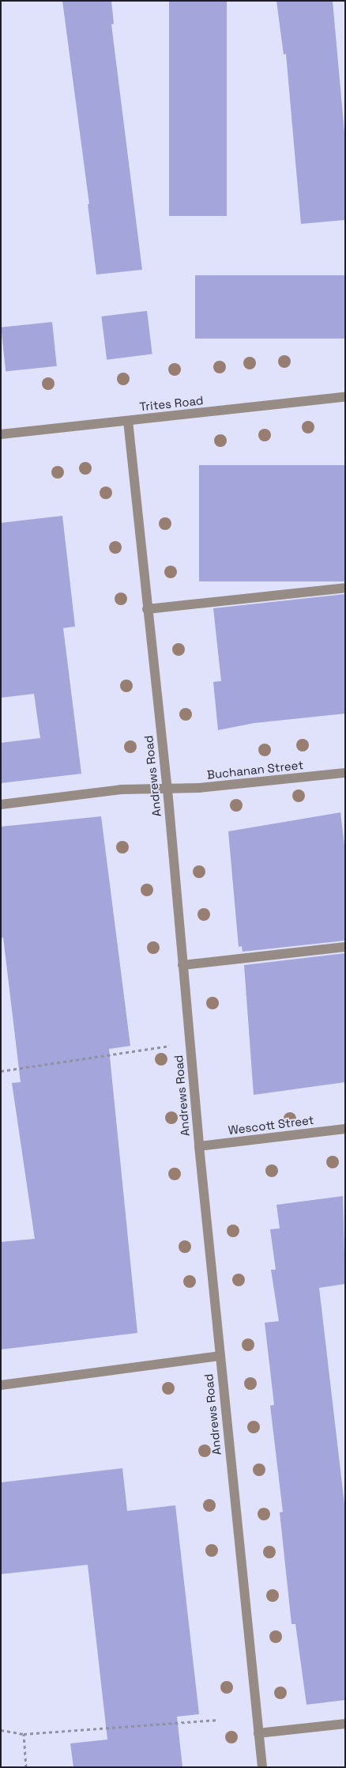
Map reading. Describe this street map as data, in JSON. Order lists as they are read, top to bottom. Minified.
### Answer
{"streets":{"street":["Trites Road","Buchanan Street","Andrews Road","Wescott Street"]},"crossings":[["Trites Road","Andrews Road"],["Buchanan Street","Andrews Road"],["Andrews Road","Wescott Street"]]}
